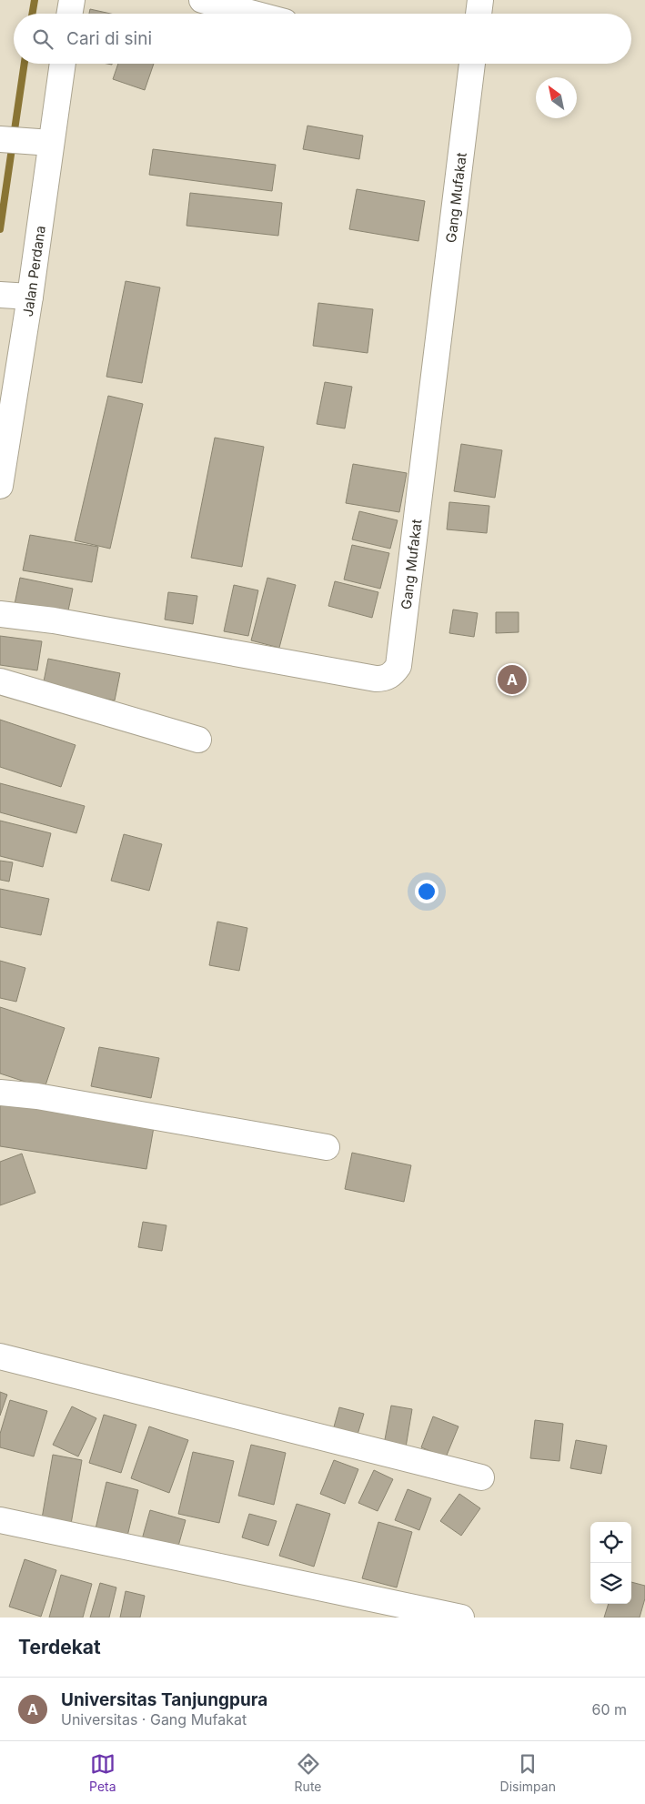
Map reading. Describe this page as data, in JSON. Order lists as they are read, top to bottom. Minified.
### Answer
{"streets":{"street":["Gang Mufakat","Jalan Perdana"]},"north":"top left","page":{"search":"Cari di sini","pins":"A","heading":"Terdekat","list":[{"mark":"A","name":"Universitas Tanjungpura","note":"Universitas · Gang Mufakat","value":"60 m"}],"nav":["Peta","Rute","Disimpan"]}}
